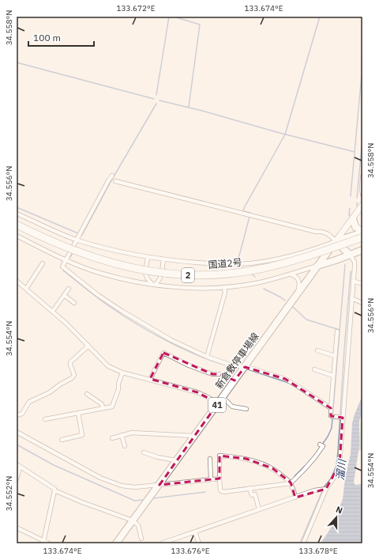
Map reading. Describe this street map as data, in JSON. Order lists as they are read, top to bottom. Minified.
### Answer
{"streets":{"highway":["国道2号","2"],"main road":["新倉敷停車場線","41"]},"water":["溜川"],"scale_bar":"100 m","north":"top","coordinates":["133.672°E","133.674°E","34.558°N","34.556°N","34.554°N","34.552°N","133.676°E","133.678°E"]}
